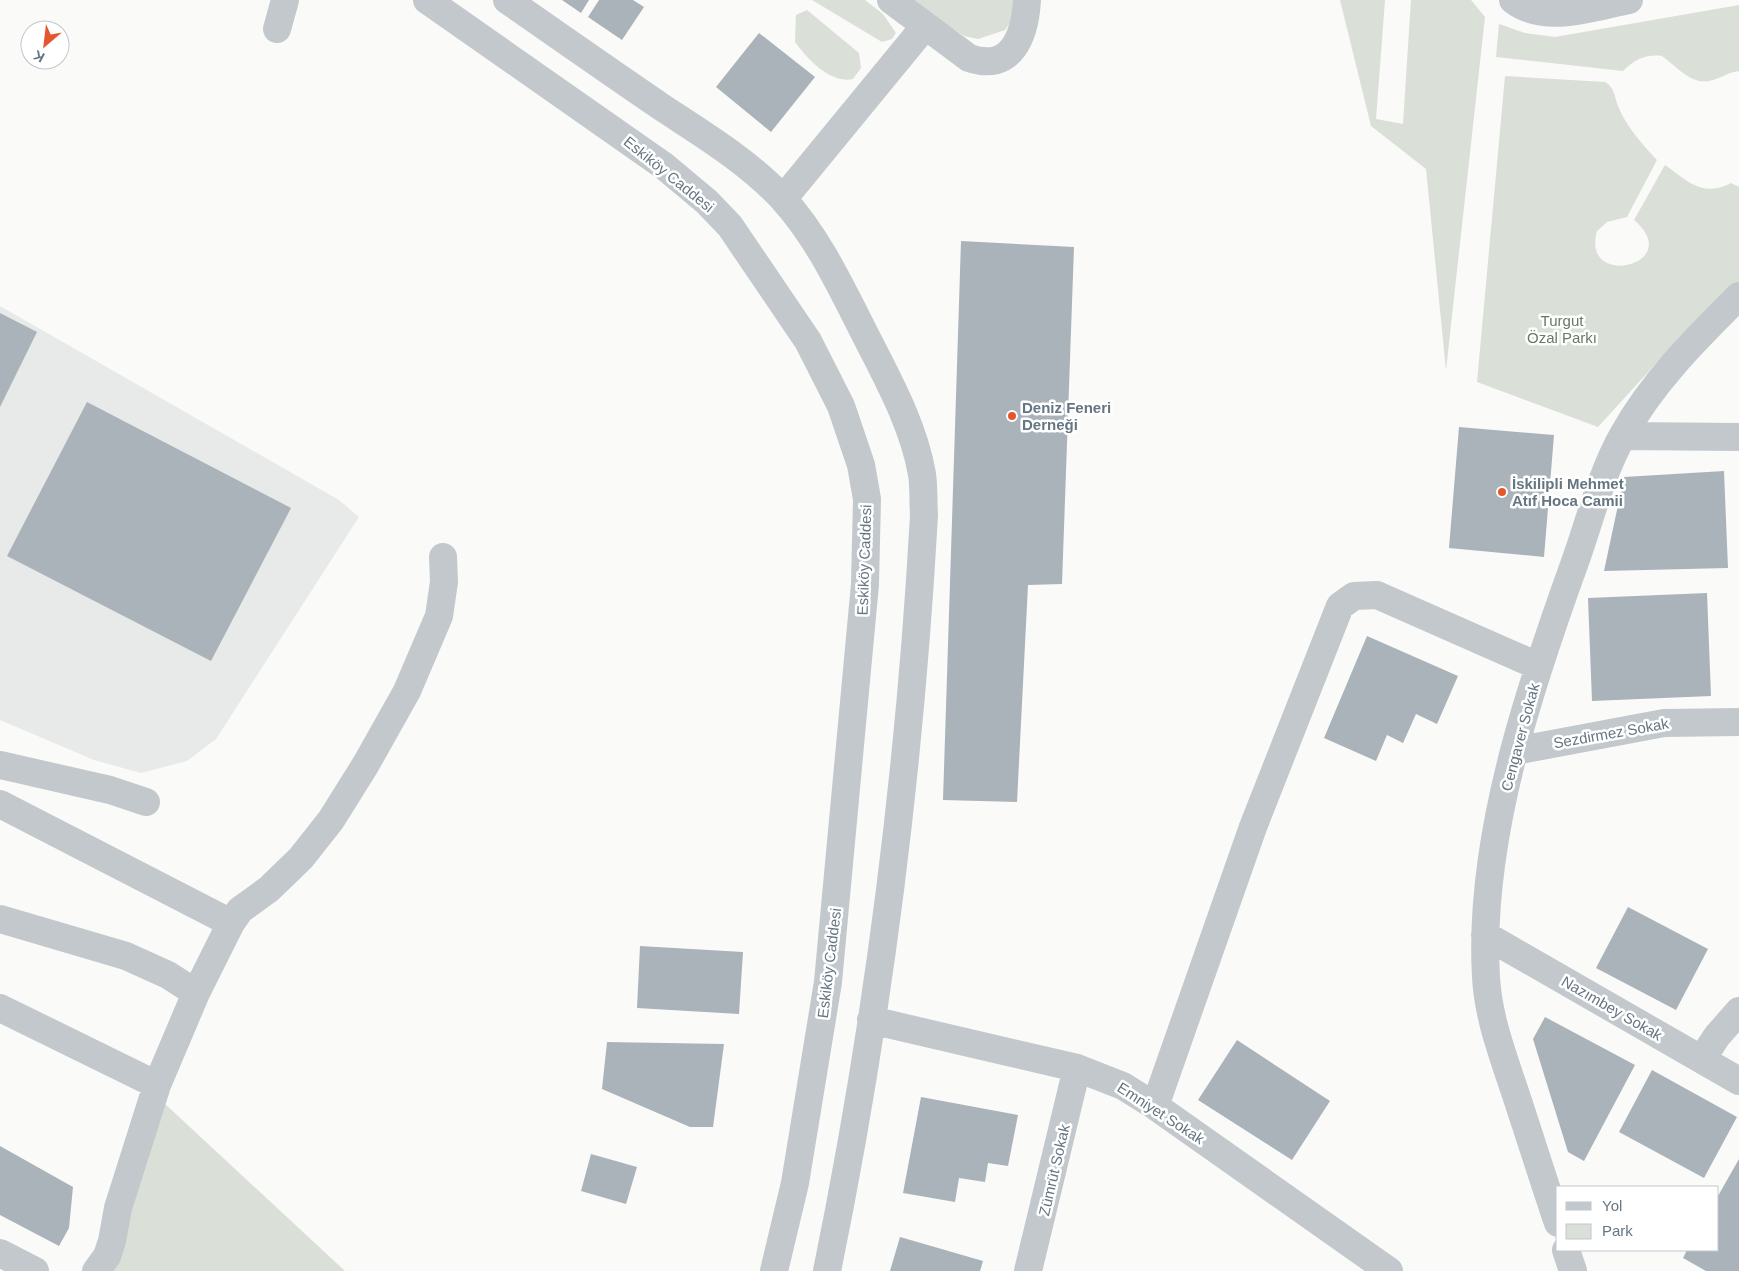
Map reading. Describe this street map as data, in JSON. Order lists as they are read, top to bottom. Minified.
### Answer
{"streets":{"street":["Eskiköy Caddesi","Sezdirmez Sokak","Cengaver Sokak","Nazımbey Sokak","Emniyet Sokak","Zümrüt Sokak"]},"crossings":[["Sezdirmez Sokak","Cengaver Sokak"],["Cengaver Sokak","Nazımbey Sokak"],["Emniyet Sokak","Zümrüt Sokak"]],"parks":["Turgut Özal Parkı"],"places":["Deniz Feneri Derneği","İskilipli Mehmet Atıf Hoca Camii"],"legend":["Yol","Park"],"north":"bottom left"}
